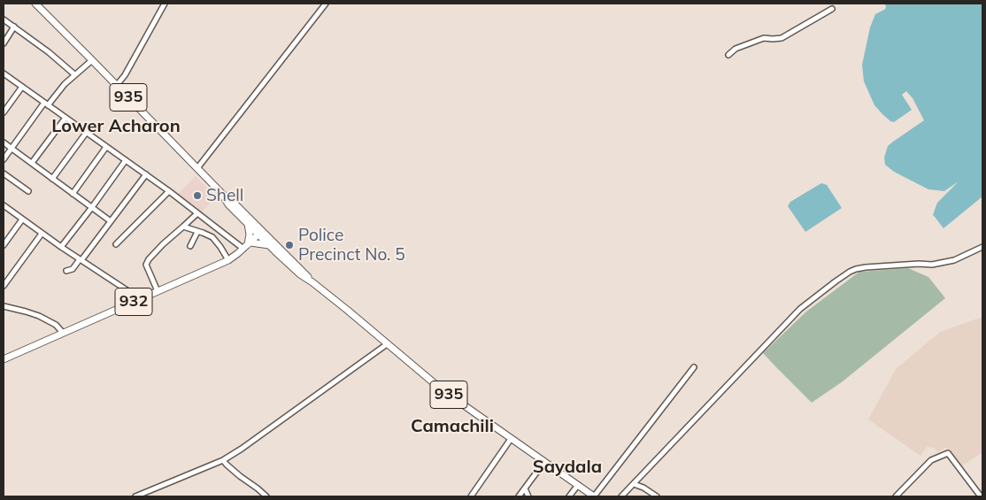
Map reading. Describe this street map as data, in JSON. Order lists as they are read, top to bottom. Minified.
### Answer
{"streets":{"main road":["935","932"]},"crossings":[["935","932"]],"districts":["Lower Acharon","Camachili","Saydala"],"places":["Shell","Police Precinct No. 5"]}
